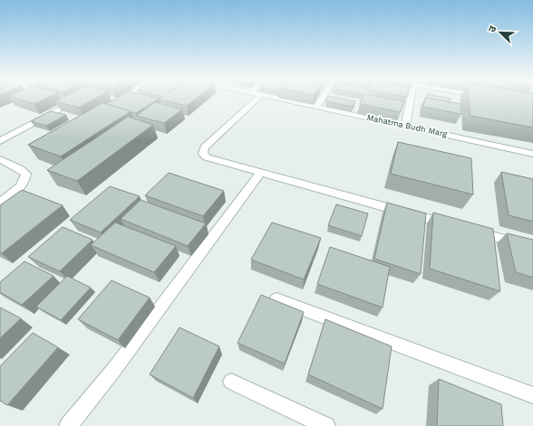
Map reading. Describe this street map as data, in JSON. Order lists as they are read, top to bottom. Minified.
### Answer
{"streets":{"street":["Mahatma Budh Marg"]},"north":"top left"}
